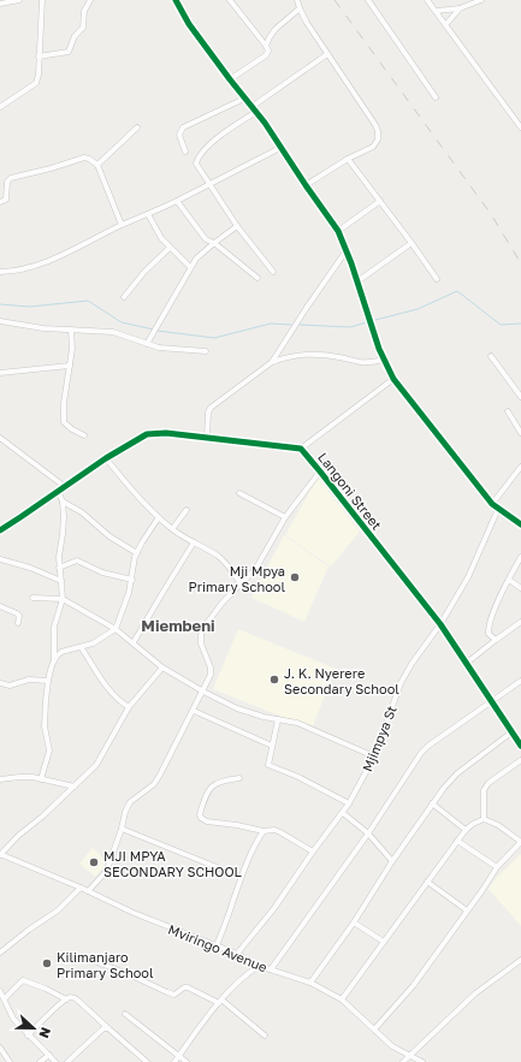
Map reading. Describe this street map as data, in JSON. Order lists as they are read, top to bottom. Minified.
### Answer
{"streets":{"street":["Langoni Street","Mjimpya St","Mviringo Avenue"]},"crossings":[["Langoni Street","Mjimpya St"],["Mjimpya St","Mviringo Avenue"]],"districts":["Miembeni"],"places":["Mji Mpya Primary School","J. K. Nyerere Secondary School","MJI MPYA SECONDARY SCHOOL","Kilimanjaro Primary School"],"north":"right"}
